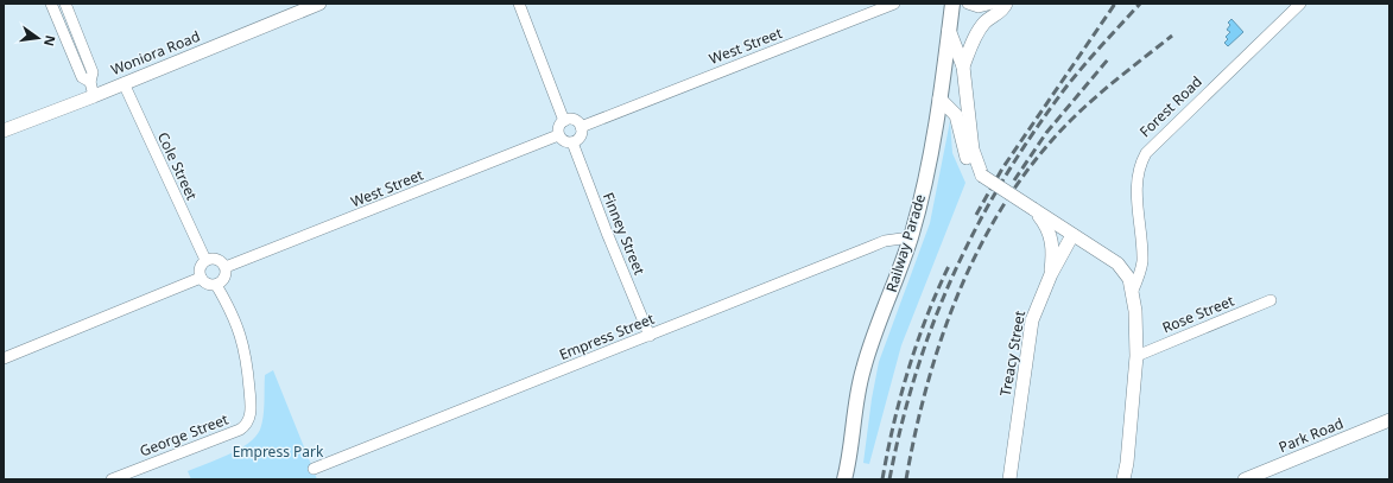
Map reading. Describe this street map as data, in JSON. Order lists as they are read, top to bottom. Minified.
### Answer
{"streets":{"main road":["Railway Parade"],"street":["West Street","Woniora Road","Forest Road","Cole Street","Finney Street","Rose Street","Empress Street","Treacy Street","George Street","Park Road"]},"crossings":[["West Street","Cole Street"],["West Street","Finney Street"],["West Street","George Street"],["Woniora Road","Cole Street"],["Forest Road","Rose Street"],["Forest Road","Treacy Street"],["Cole Street","George Street"],["Finney Street","Empress Street"],["Railway Parade","Empress Street"]],"parks":["Empress Park"],"north":"right"}
